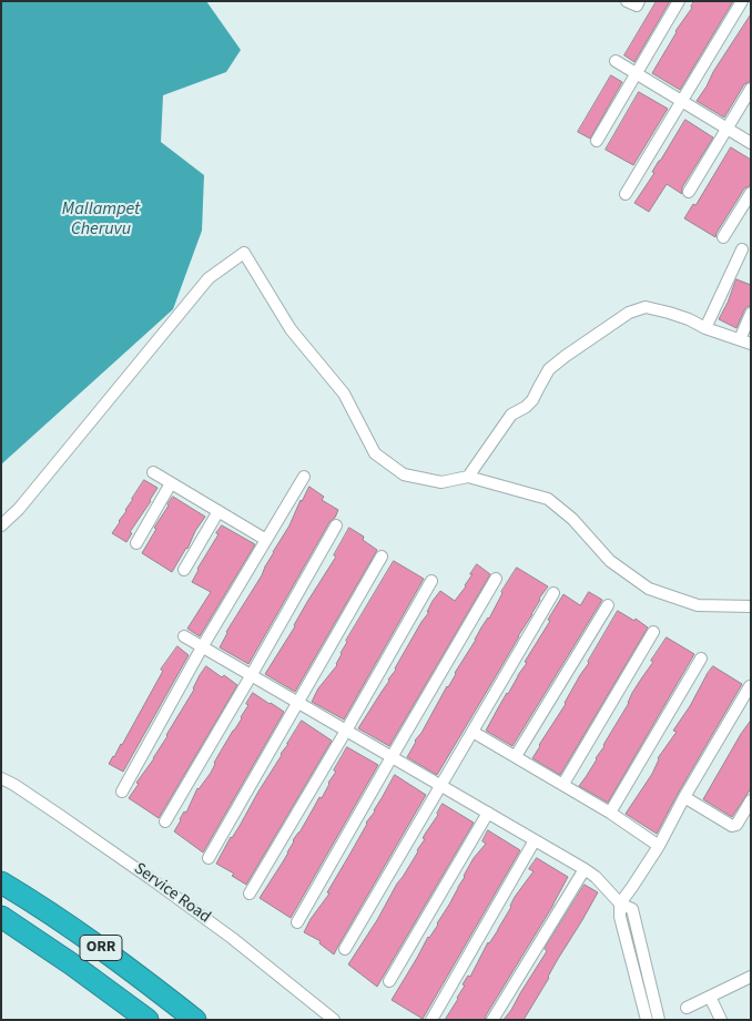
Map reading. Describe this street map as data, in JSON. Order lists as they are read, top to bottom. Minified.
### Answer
{"streets":{"highway":["ORR"],"street":["Service Road"]},"water":["Mallampet Cheruvu"]}
